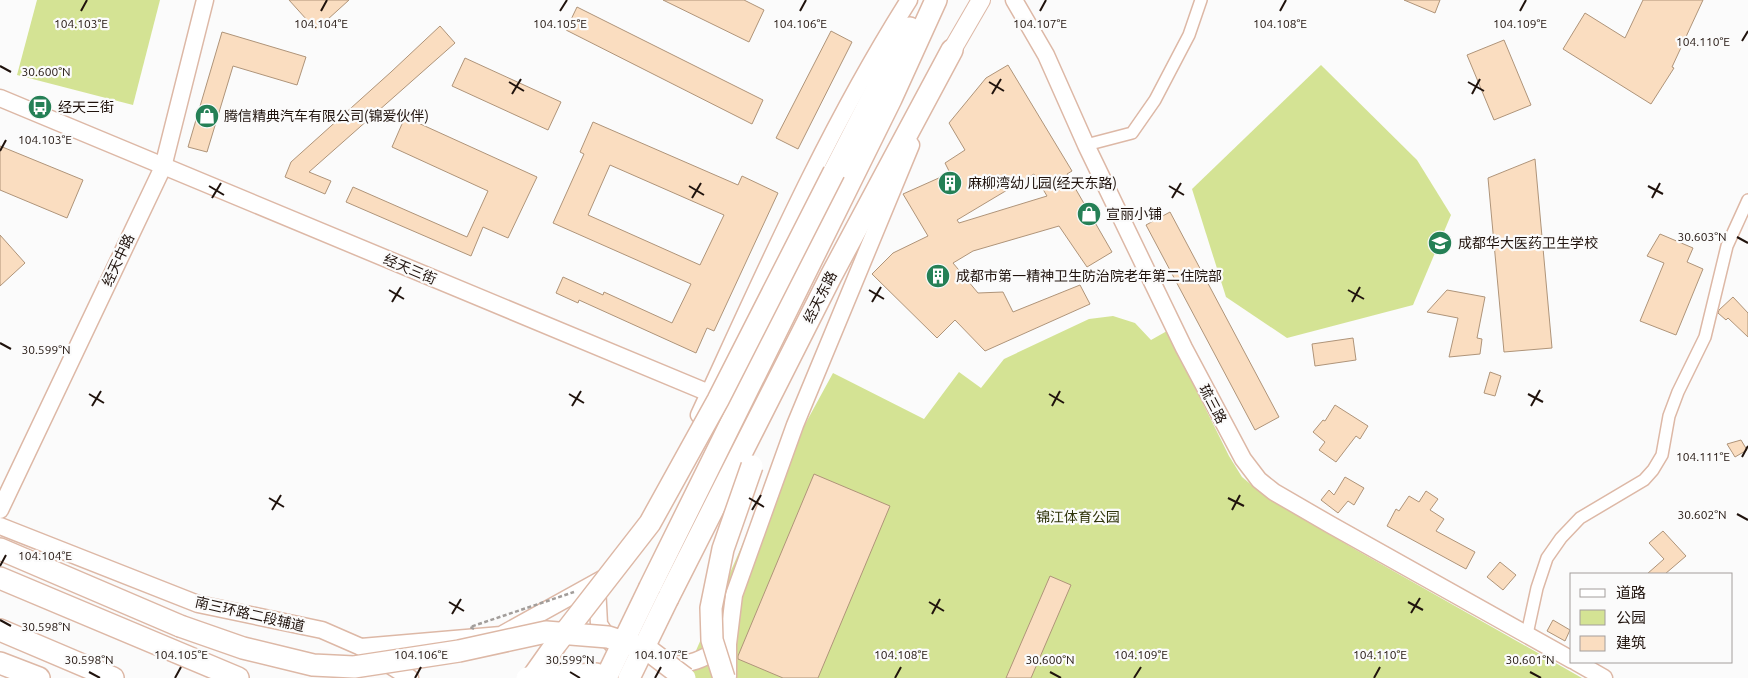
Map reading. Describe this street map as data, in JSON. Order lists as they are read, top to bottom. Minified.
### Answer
{"streets":{"highway":["经天东路"],"street":["经天中路","经天三街","琉三路","南三环路二段辅道"]},"crossings":[["经天中路","经天三街"]],"parks":["锦江体育公园"],"places":{"bus stop":["经天三街"],"shop":["腾信精典汽车有限公司(锦爱伙伴)","宣丽小铺"],"building":["麻柳湾幼儿园(经天东路)","成都市第一精神卫生防治院老年第二住院部"],"school or university":["成都华大医药卫生学校"]},"legend":["道路","公园","建筑"],"coordinates":["104.104°E","104.106°E","104.108°E","104.109°E","104.103°E","104.105°E","104.107°E","104.110°E","30.600°N","30.603°N","30.599°N","104.111°E","30.602°N","30.598°N","30.601°N"]}
